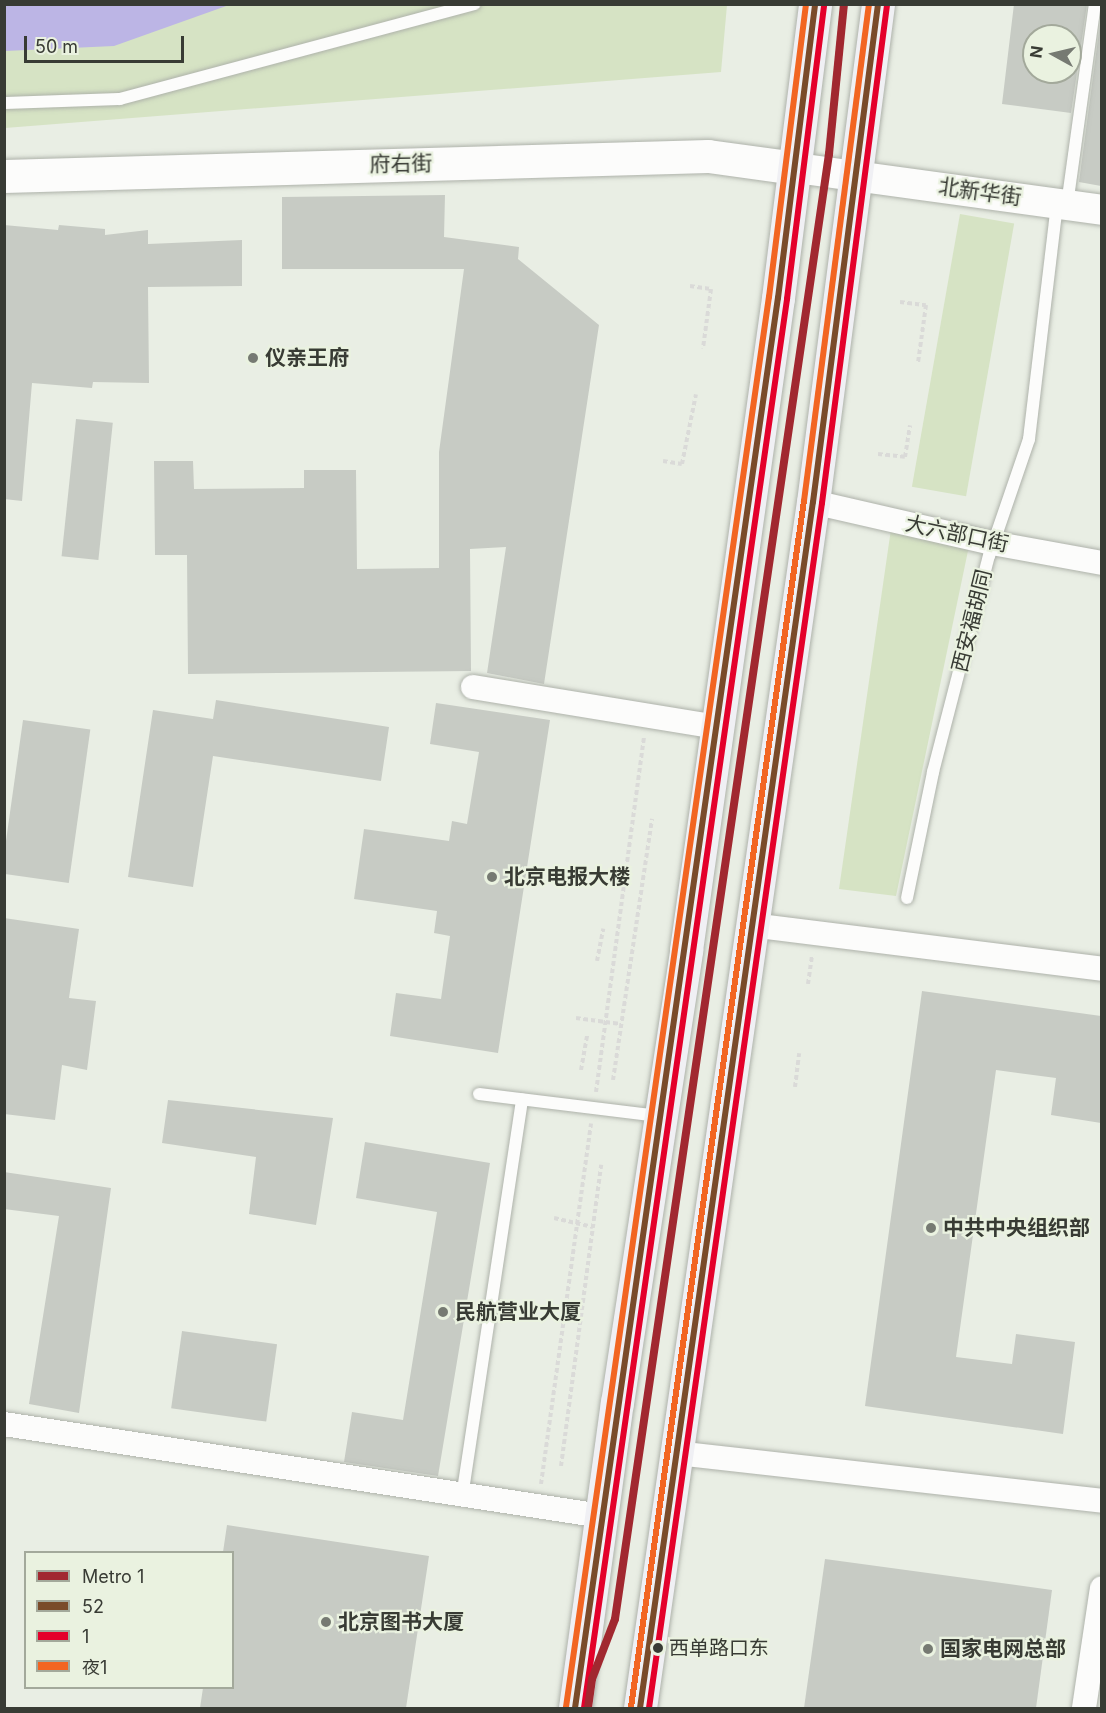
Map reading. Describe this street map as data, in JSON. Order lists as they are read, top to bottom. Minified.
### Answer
{"streets":{"main road":["府右街"],"street":["北新华街","大六部口街"],"lane":["西安福胡同"]},"crossings":[["府右街","北新华街"],["北新华街","西安福胡同"],["大六部口街","西安福胡同"]],"places":["仪亲王府","北京电报大楼","中共中央组织部","民航营业大厦","北京图书大厦","西单路口东","国家电网总部"],"lines":["metro line 1","transit line 52","transit line 夜1","transit line 1"],"legend":["Metro 1","52","1","夜1"],"scale_bar":"50 m","north":"left"}
